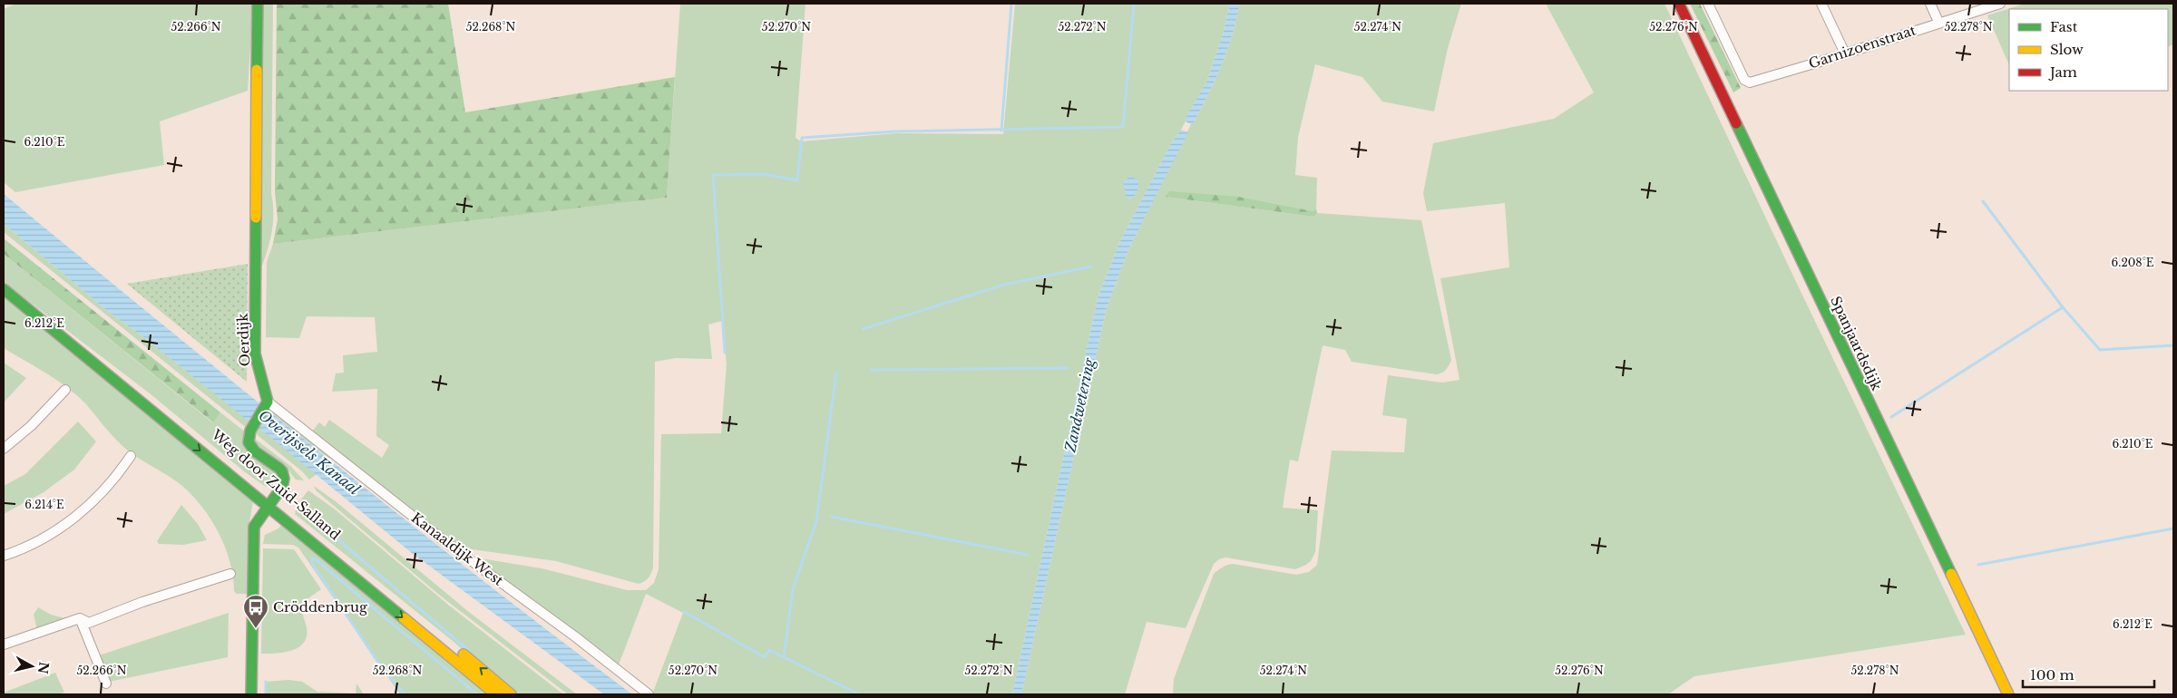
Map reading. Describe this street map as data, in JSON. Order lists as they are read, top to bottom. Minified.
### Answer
{"streets":{"street":["Garnizoenstraat","Oerdijk","Spanjaardsdijk","Weg door Zuid-Salland","Kanaaldijk West"]},"crossings":[["Oerdijk","Kanaaldijk West"]],"water":["Zandwetering","Overijssels Kanaal"],"places":{"bus stop":["Cröddenbrug"]},"legend":["Fast","Slow","Jam"],"scale_bar":"100 m","north":"right","coordinates":["52.266°N","52.268°N","52.270°N","52.272°N","52.274°N","52.276°N","52.278°N","6.210°E","6.208°E","6.212°E","6.214°E"]}
